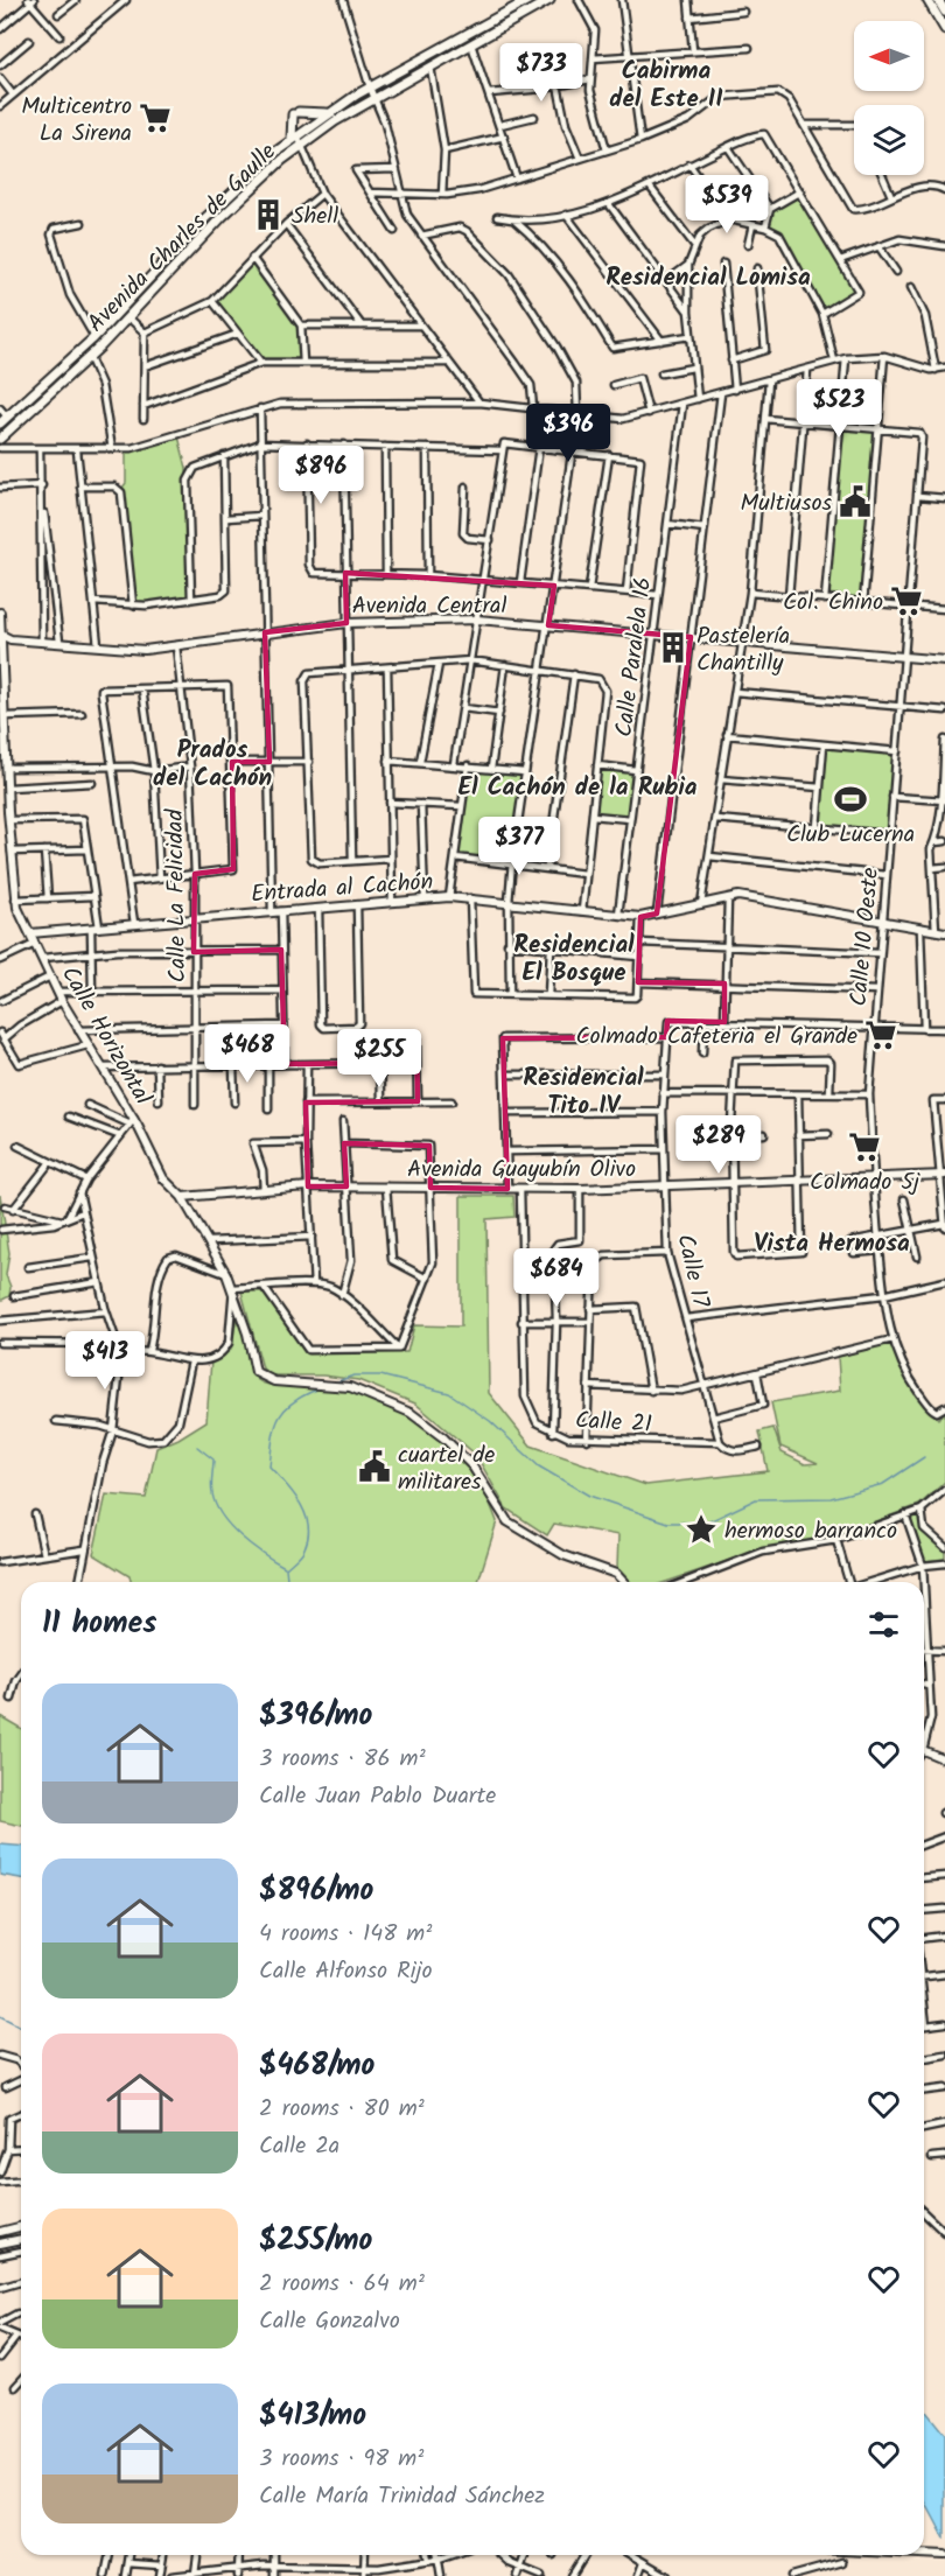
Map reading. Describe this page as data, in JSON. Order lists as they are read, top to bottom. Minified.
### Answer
{"streets":{"main road":["Avenida Charles de Gaulle","Avenida Central","Entrada al Cachón","Calle Horizontal","Avenida Guayubín Olivo"],"street":["Calle Paralela 16","Calle La Felicidad","Calle 10 Oeste","Calle 17","Calle 21"]},"crossings":[["Avenida Central","Calle Paralela 16"],["Avenida Central","Calle La Felicidad"],["Avenida Central","Calle 10 Oeste"],["Avenida Central","Calle Horizontal"],["Calle Paralela 16","Entrada al Cachón"],["Entrada al Cachón","Calle La Felicidad"],["Entrada al Cachón","Calle 10 Oeste"],["Entrada al Cachón","Calle Horizontal"],["Calle 10 Oeste","Avenida Guayubín Olivo"],["Calle Horizontal","Avenida Guayubín Olivo"],["Avenida Guayubín Olivo","Calle 17"],["Avenida Guayubín Olivo","Calle 21"],["Calle 17","Calle 21"]],"districts":["Cabirma del Este II","Residencial Lomisa","Prados del Cachón","El Cachón de la Rubia","Residencial El Bosque","Residencial Tito IV","Vista Hermosa"],"places":{"supermarket":["Multicentro La Sirena","Col. Chino","Colmado Cafeteria el Grande","Colmado 5j"],"building":["Shell","Pastelería Chantilly"],"public building":["Multiusos","cuartel de militares"],"sports":["Club Lucerna"],"place":["hermoso barranco"]},"north":"left","page":{"price":["$733","$539","$523","$396","$896","$377","$468","$255","$289","$684","$413"],"heading":"11 homes","list":[{"name":"$396/mo","note":"3 rooms · 86 m² · Calle Juan Pablo Duarte"},{"name":"$896/mo","note":"4 rooms · 148 m² · Calle Alfonso Rijo"},{"name":"$468/mo","note":"2 rooms · 80 m² · Calle 2a"},{"name":"$255/mo","note":"2 rooms · 64 m² · Calle Gonzalvo"},{"name":"$413/mo","note":"3 rooms · 98 m² · Calle María Trinidad Sánchez"}]}}
